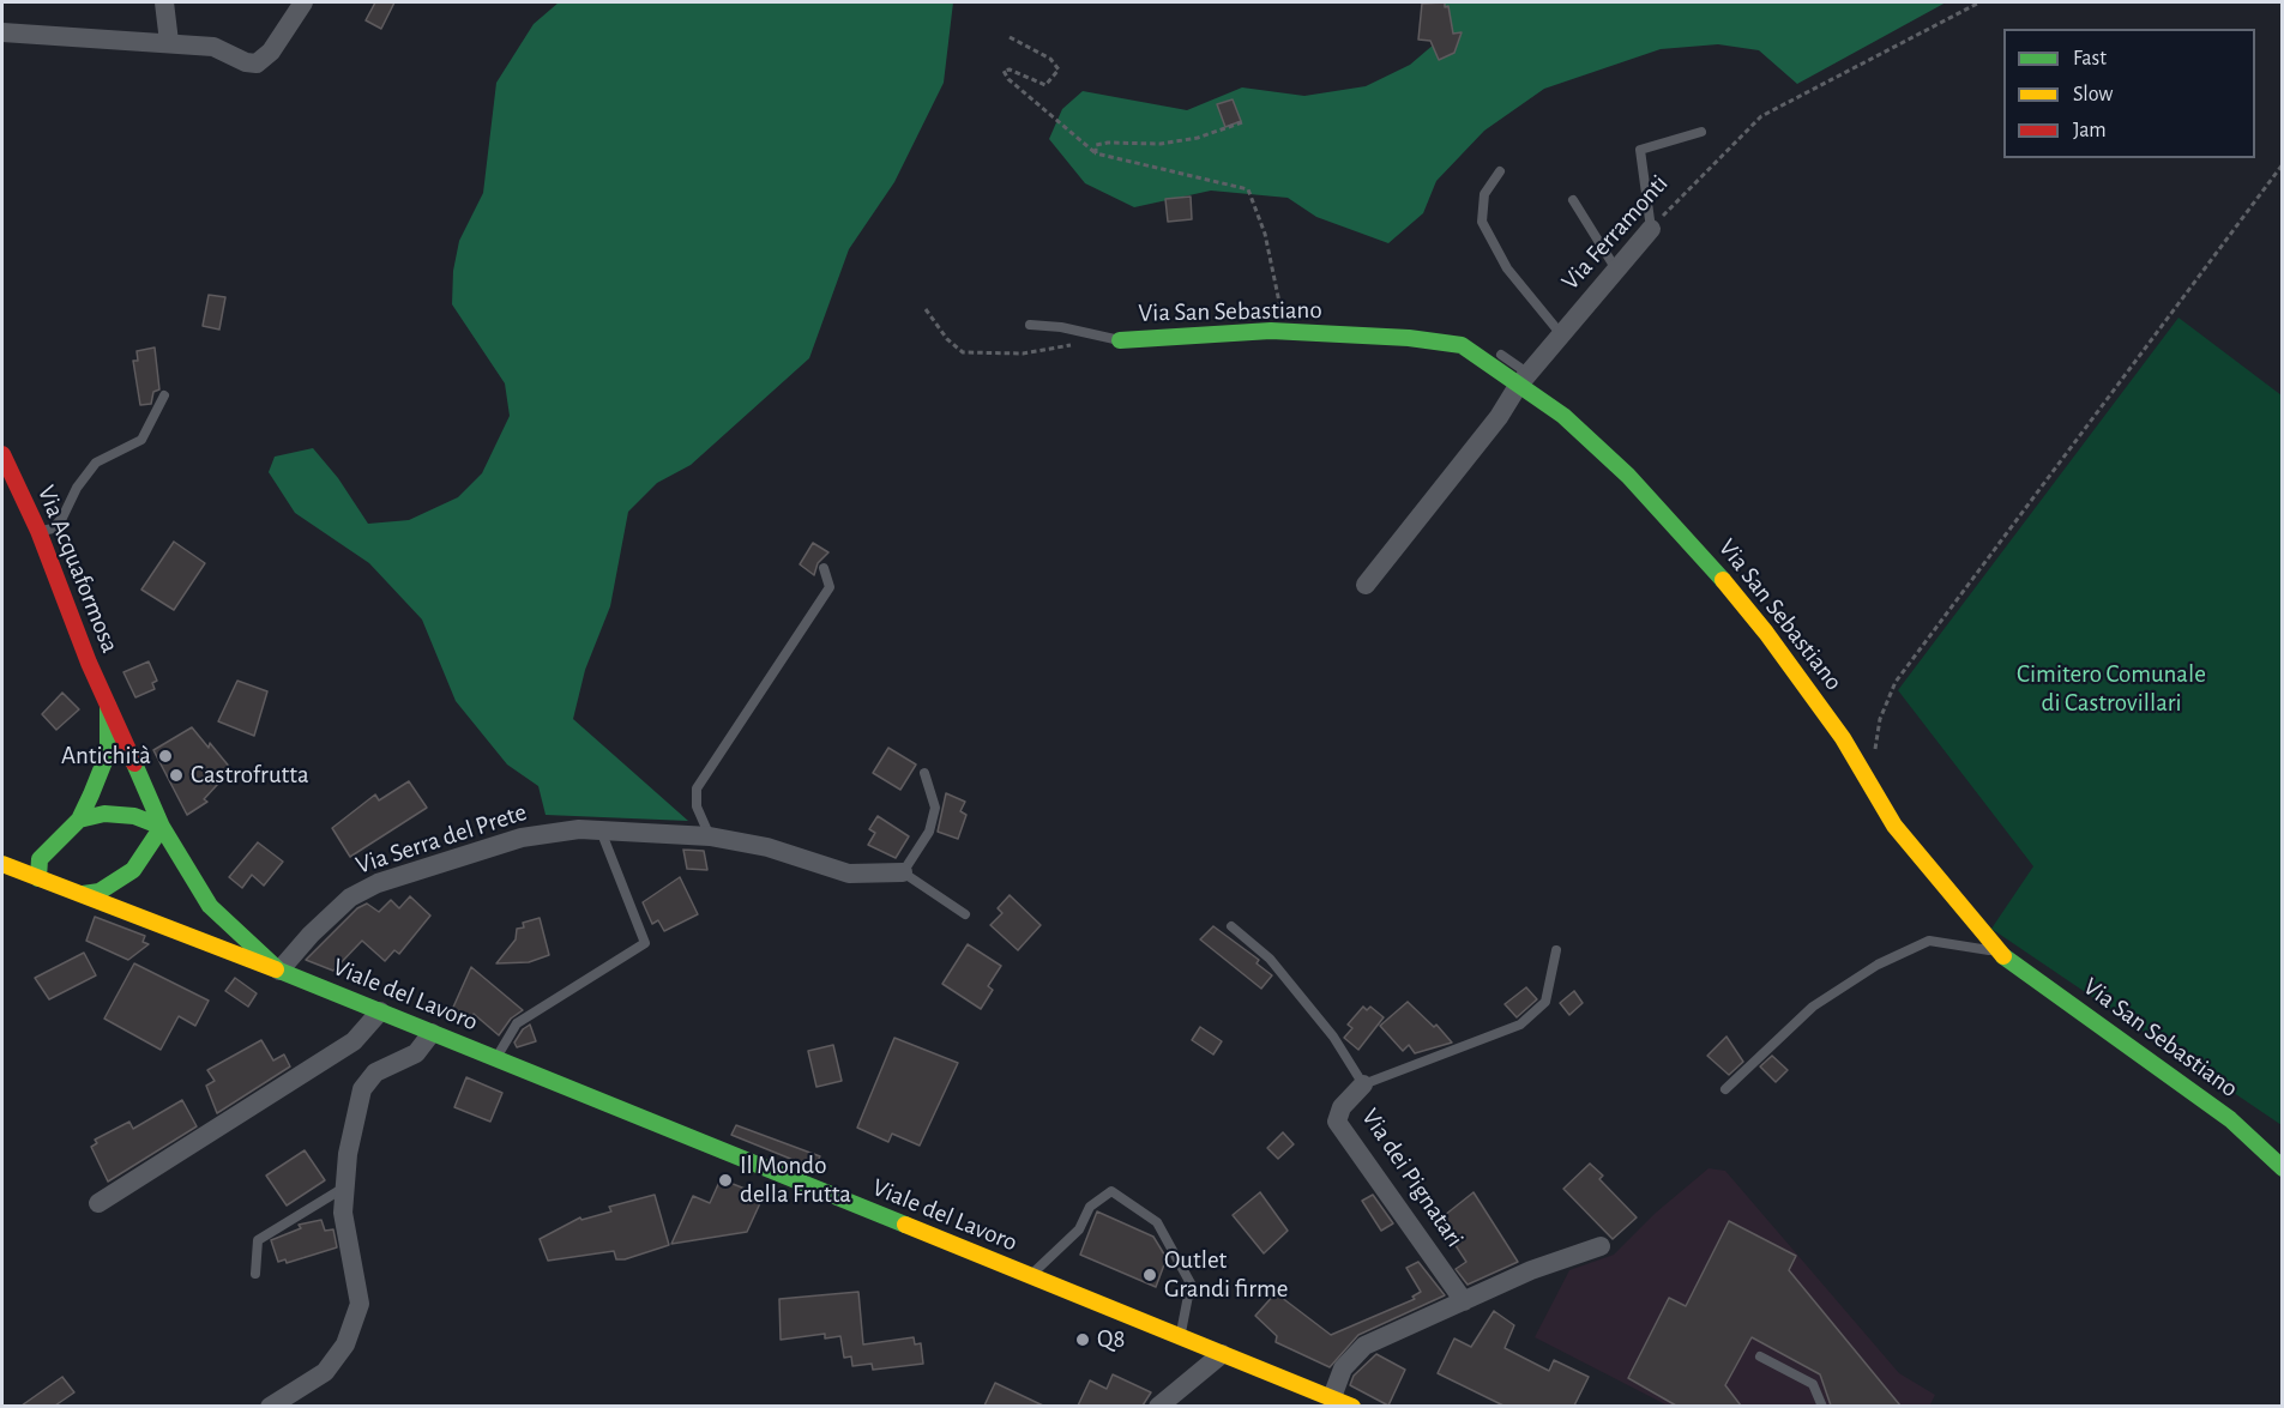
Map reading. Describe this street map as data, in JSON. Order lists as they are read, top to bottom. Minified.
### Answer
{"streets":{"main road":["Via San Sebastiano","Via Acquaformosa","Viale del Lavoro"],"street":["Via Ferramonti","Via Serra del Prete","Via dei Pignatari"]},"crossings":[["Via Ferramonti","Via San Sebastiano"],["Via Acquaformosa","Via Serra del Prete"],["Via Acquaformosa","Viale del Lavoro"],["Via Serra del Prete","Viale del Lavoro"]],"parks":["Cimitero Comunale di Castrovillari"],"places":["Antichità","Castrofrutta","Il Mondo della Frutta","Outlet Grandi firme","Q8"],"legend":["Fast","Slow","Jam"]}
